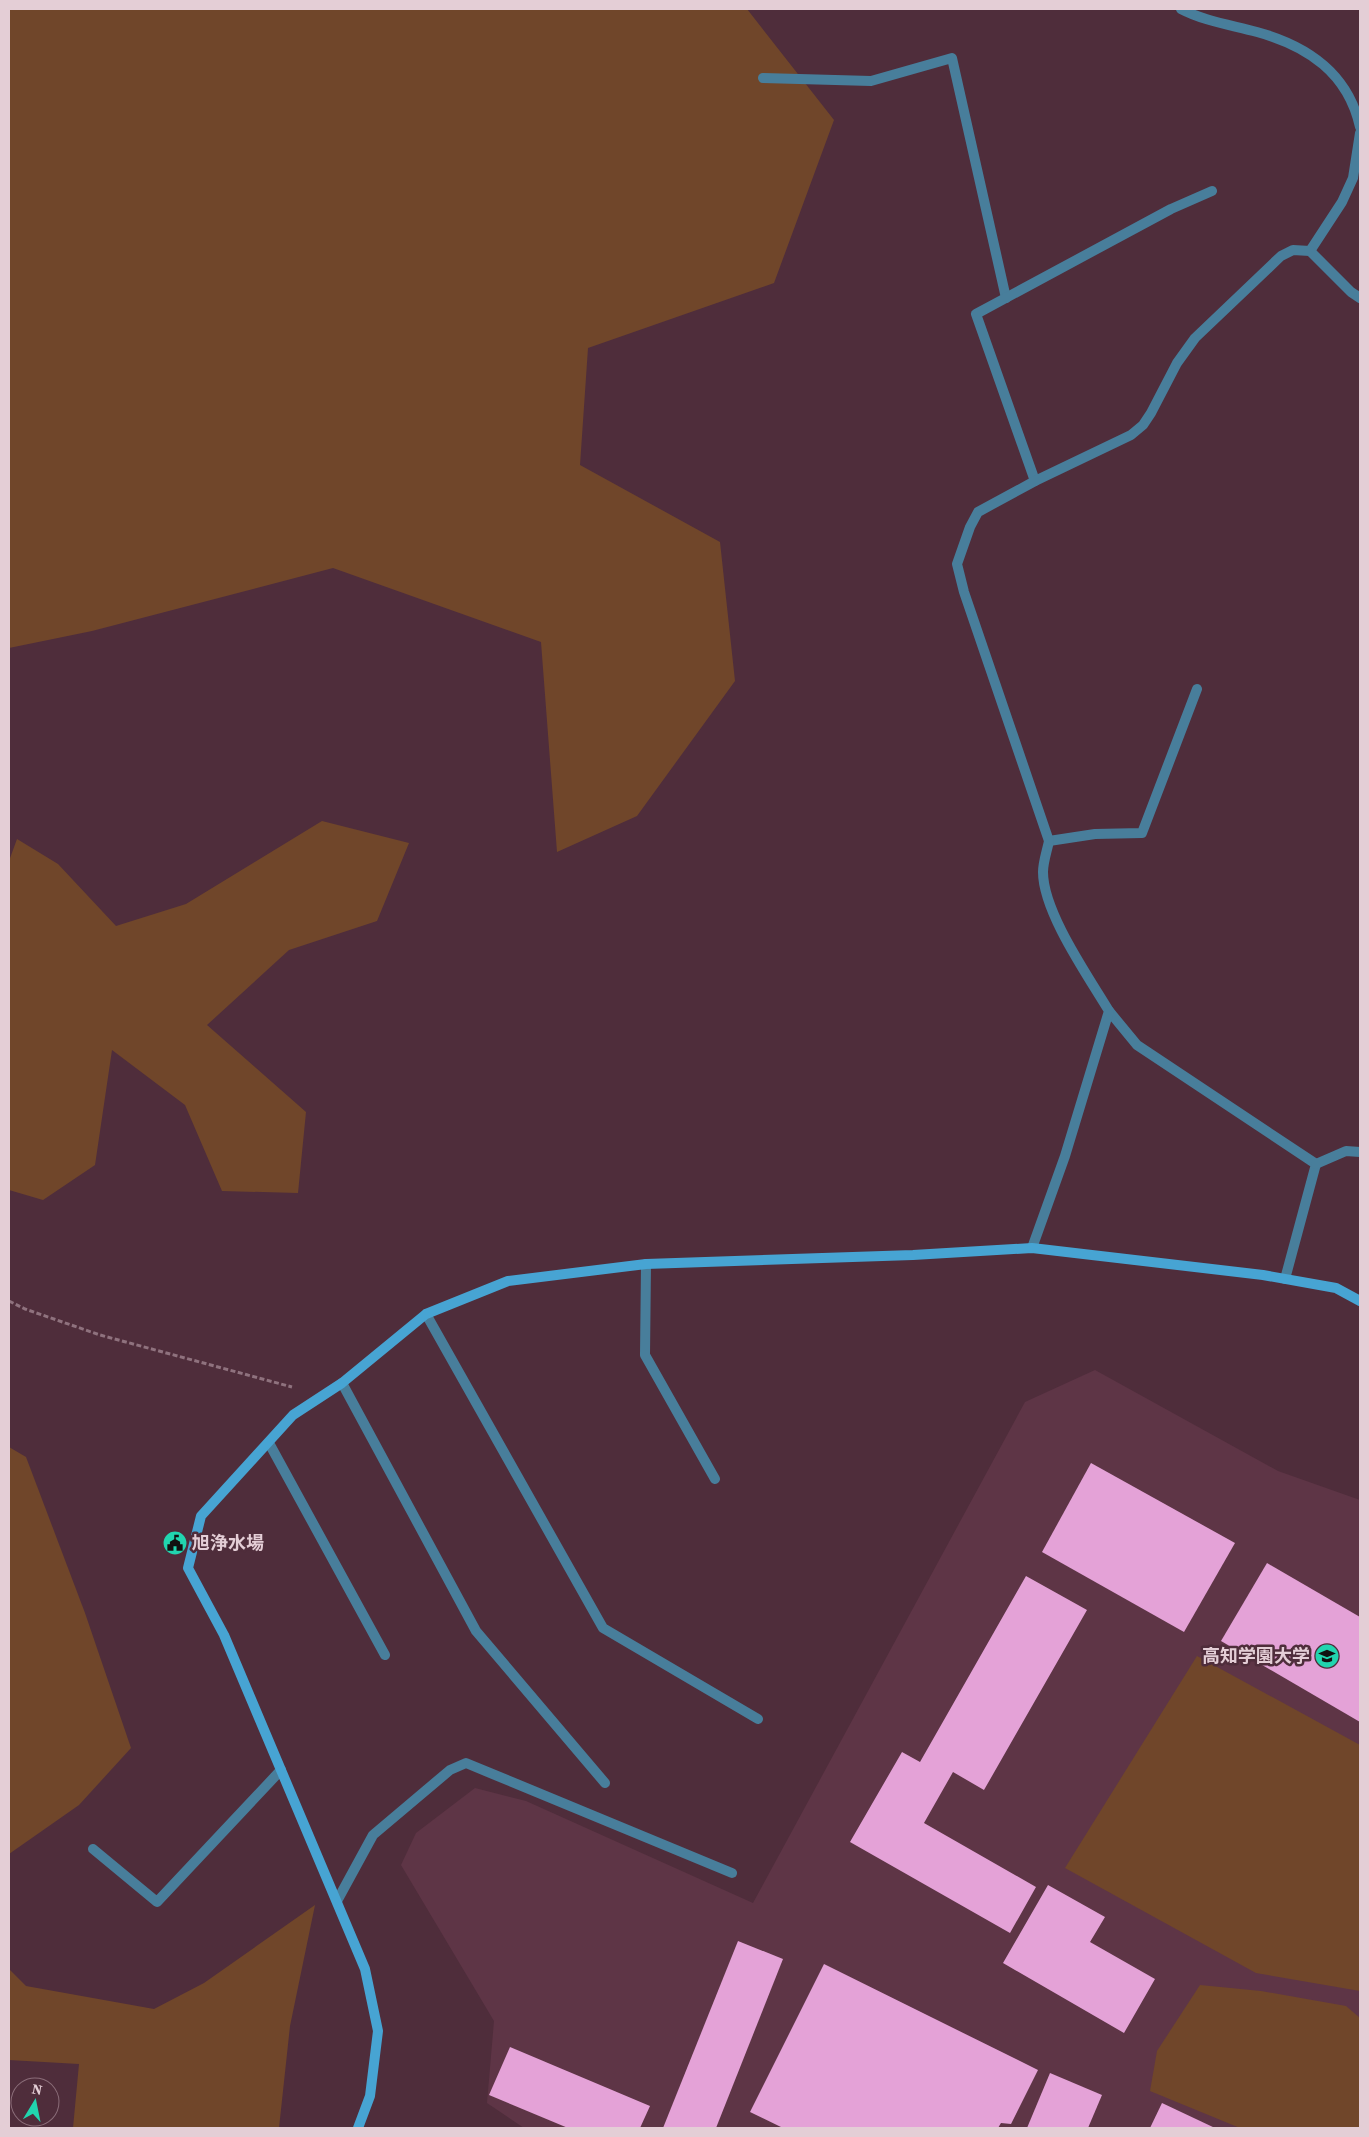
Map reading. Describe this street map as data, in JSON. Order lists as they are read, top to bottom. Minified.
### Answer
{"places":{"public building":["旭浄水場"],"school or university":["高知学園大学"]},"north":"top"}
